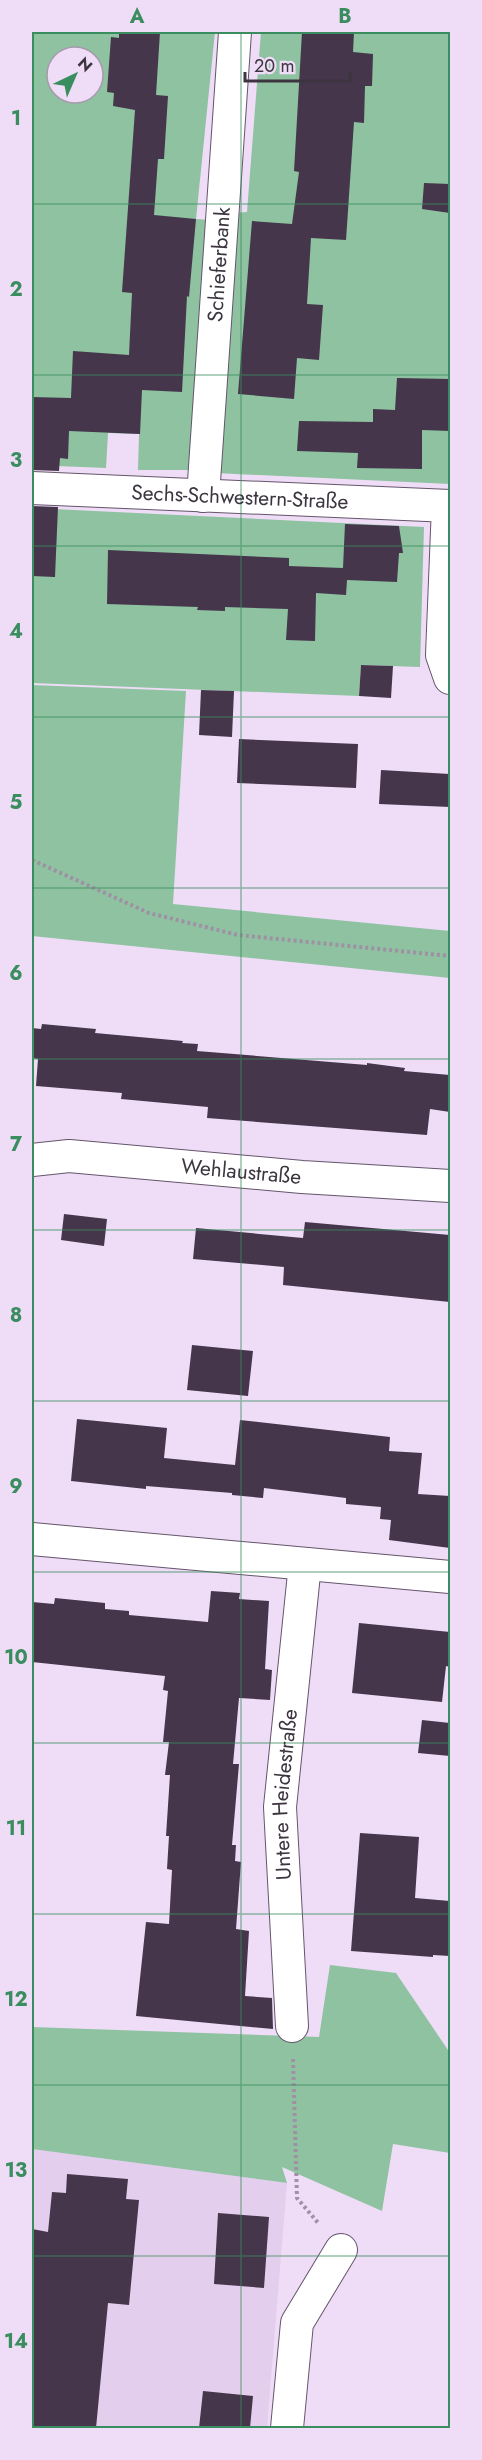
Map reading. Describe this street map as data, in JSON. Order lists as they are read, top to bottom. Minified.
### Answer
{"streets":{"street":["Schieferbank","Sechs-Schwestern-Straße","Wehlaustraße","Untere Heidestraße"]},"crossings":[["Schieferbank","Sechs-Schwestern-Straße"]],"scale_bar":"20 m","north":"top right","grid":{"columns":["A","B"],"rows":["1","2","3","4","5","6","7","8","9","10","11","12","13","14"]}}
